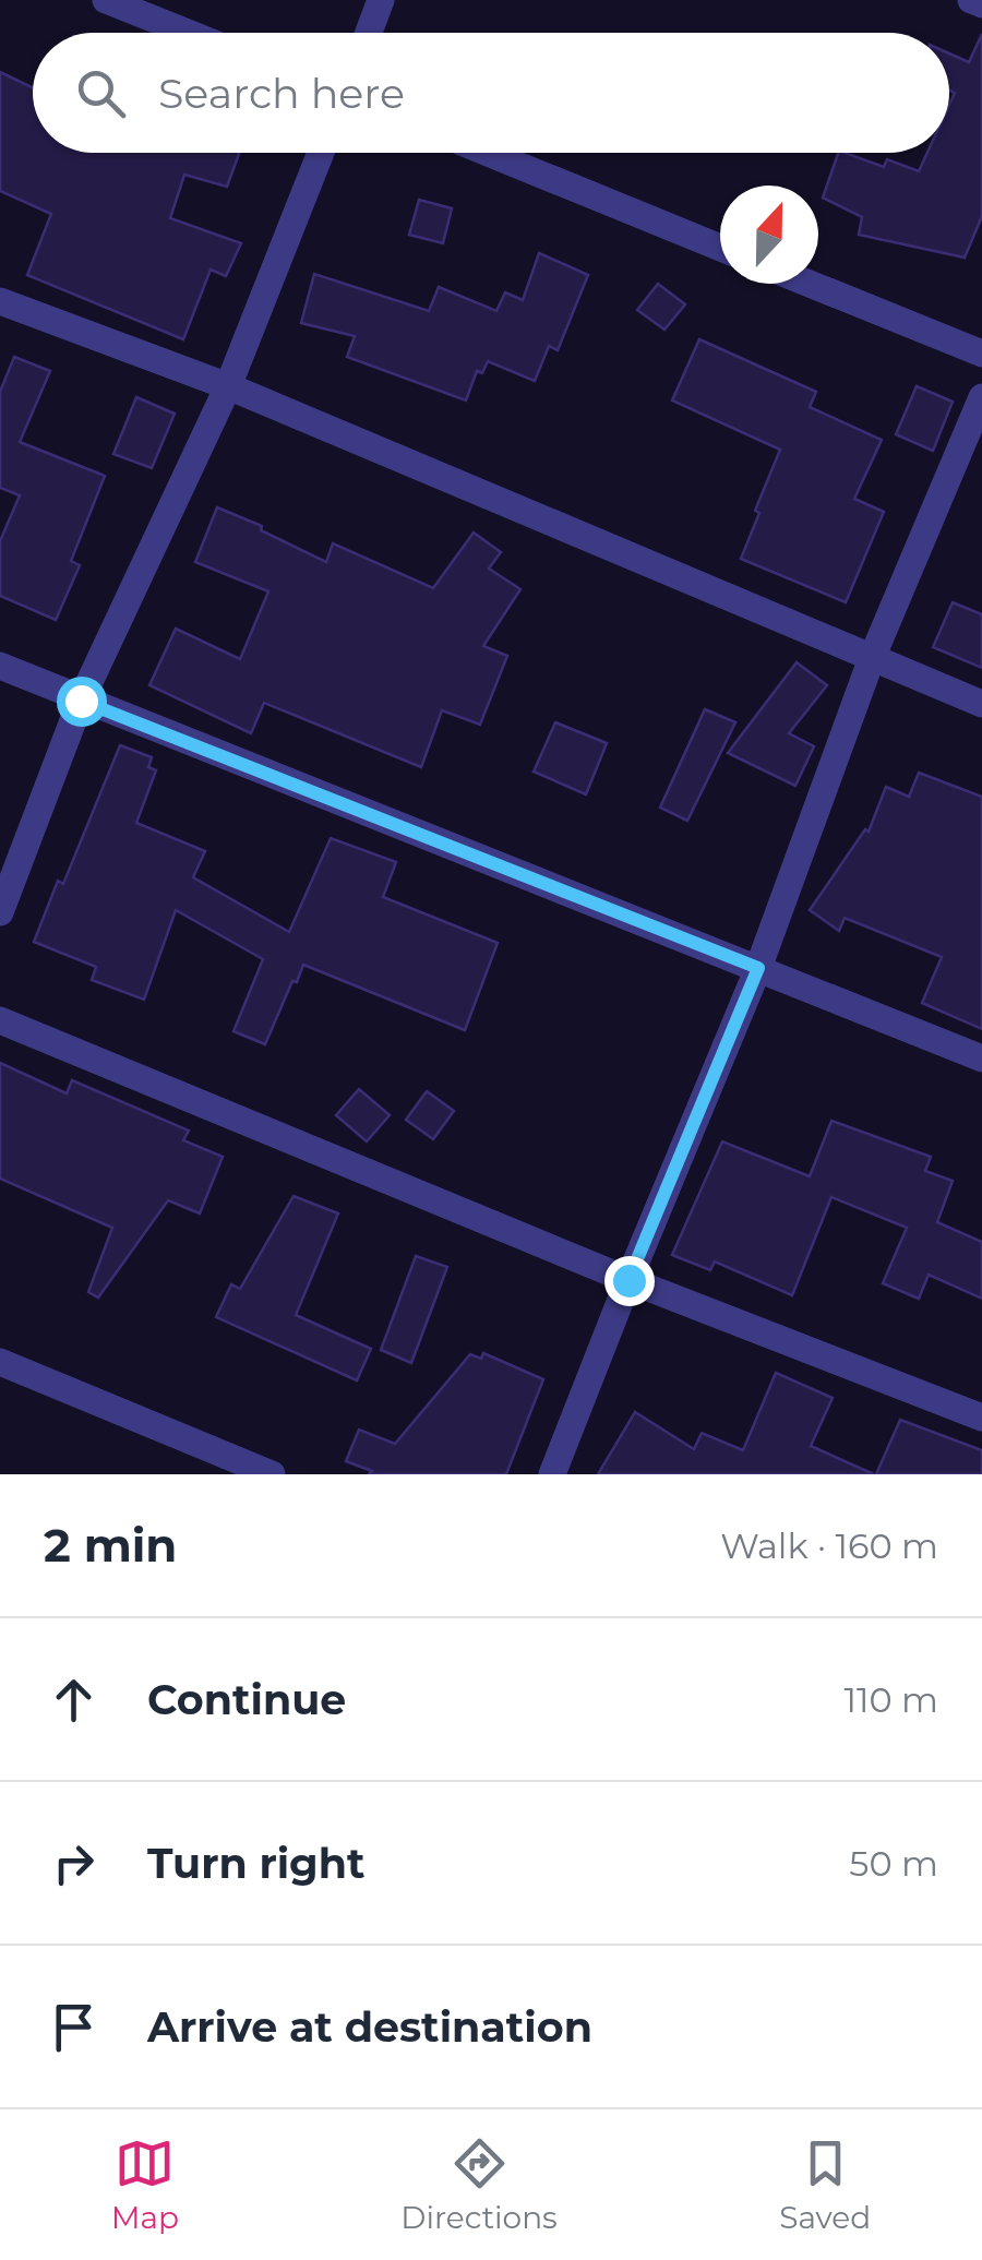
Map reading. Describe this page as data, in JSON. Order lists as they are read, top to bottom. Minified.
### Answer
{"north":"top","page":{"search":"Search here","heading":["2 min","Walk · 160 m"],"list":[["Continue","110 m"],["Turn right","50 m"],"Arrive at destination"],"nav":["Map","Directions","Saved"]}}
